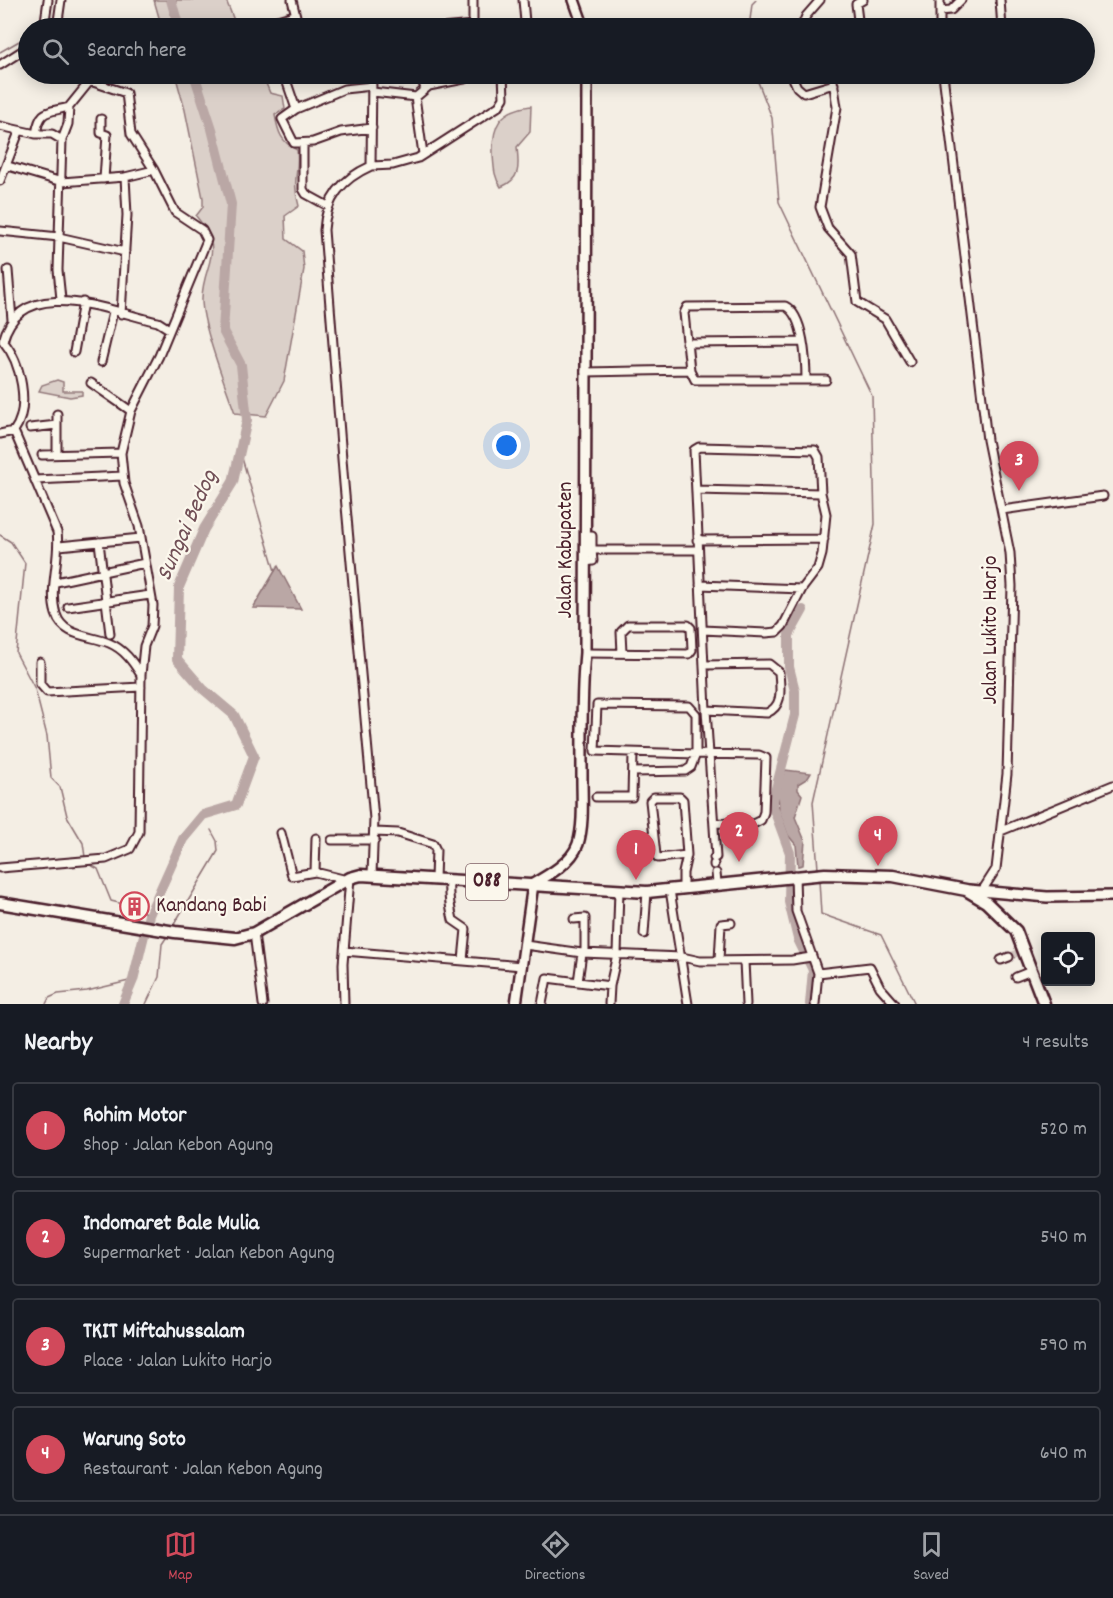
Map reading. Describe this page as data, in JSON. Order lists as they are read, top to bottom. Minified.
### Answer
{"streets":{"main road":["Jalan Kabupaten","088"],"street":["Jalan Lukito Harjo"]},"crossings":[["Jalan Kabupaten","088"],["Jalan Lukito Harjo","088"]],"water":["Sungai Bedog"],"places":{"building":["Kandang Babi"]},"page":{"search":"Search here","pins":["3","2","4","1"],"heading":["Nearby","4 results"],"list":[{"mark":"1","name":"Rohim Motor","note":"Shop · Jalan Kebon Agung","value":"520 m"},{"mark":"2","name":"Indomaret Bale Mulia","note":"Supermarket · Jalan Kebon Agung","value":"540 m"},{"mark":"3","name":"TKIT Miftahussalam","note":"Place · Jalan Lukito Harjo","value":"590 m"},{"mark":"4","name":"Warung Soto","note":"Restaurant · Jalan Kebon Agung","value":"640 m"}],"nav":["Map","Directions","Saved"]}}
